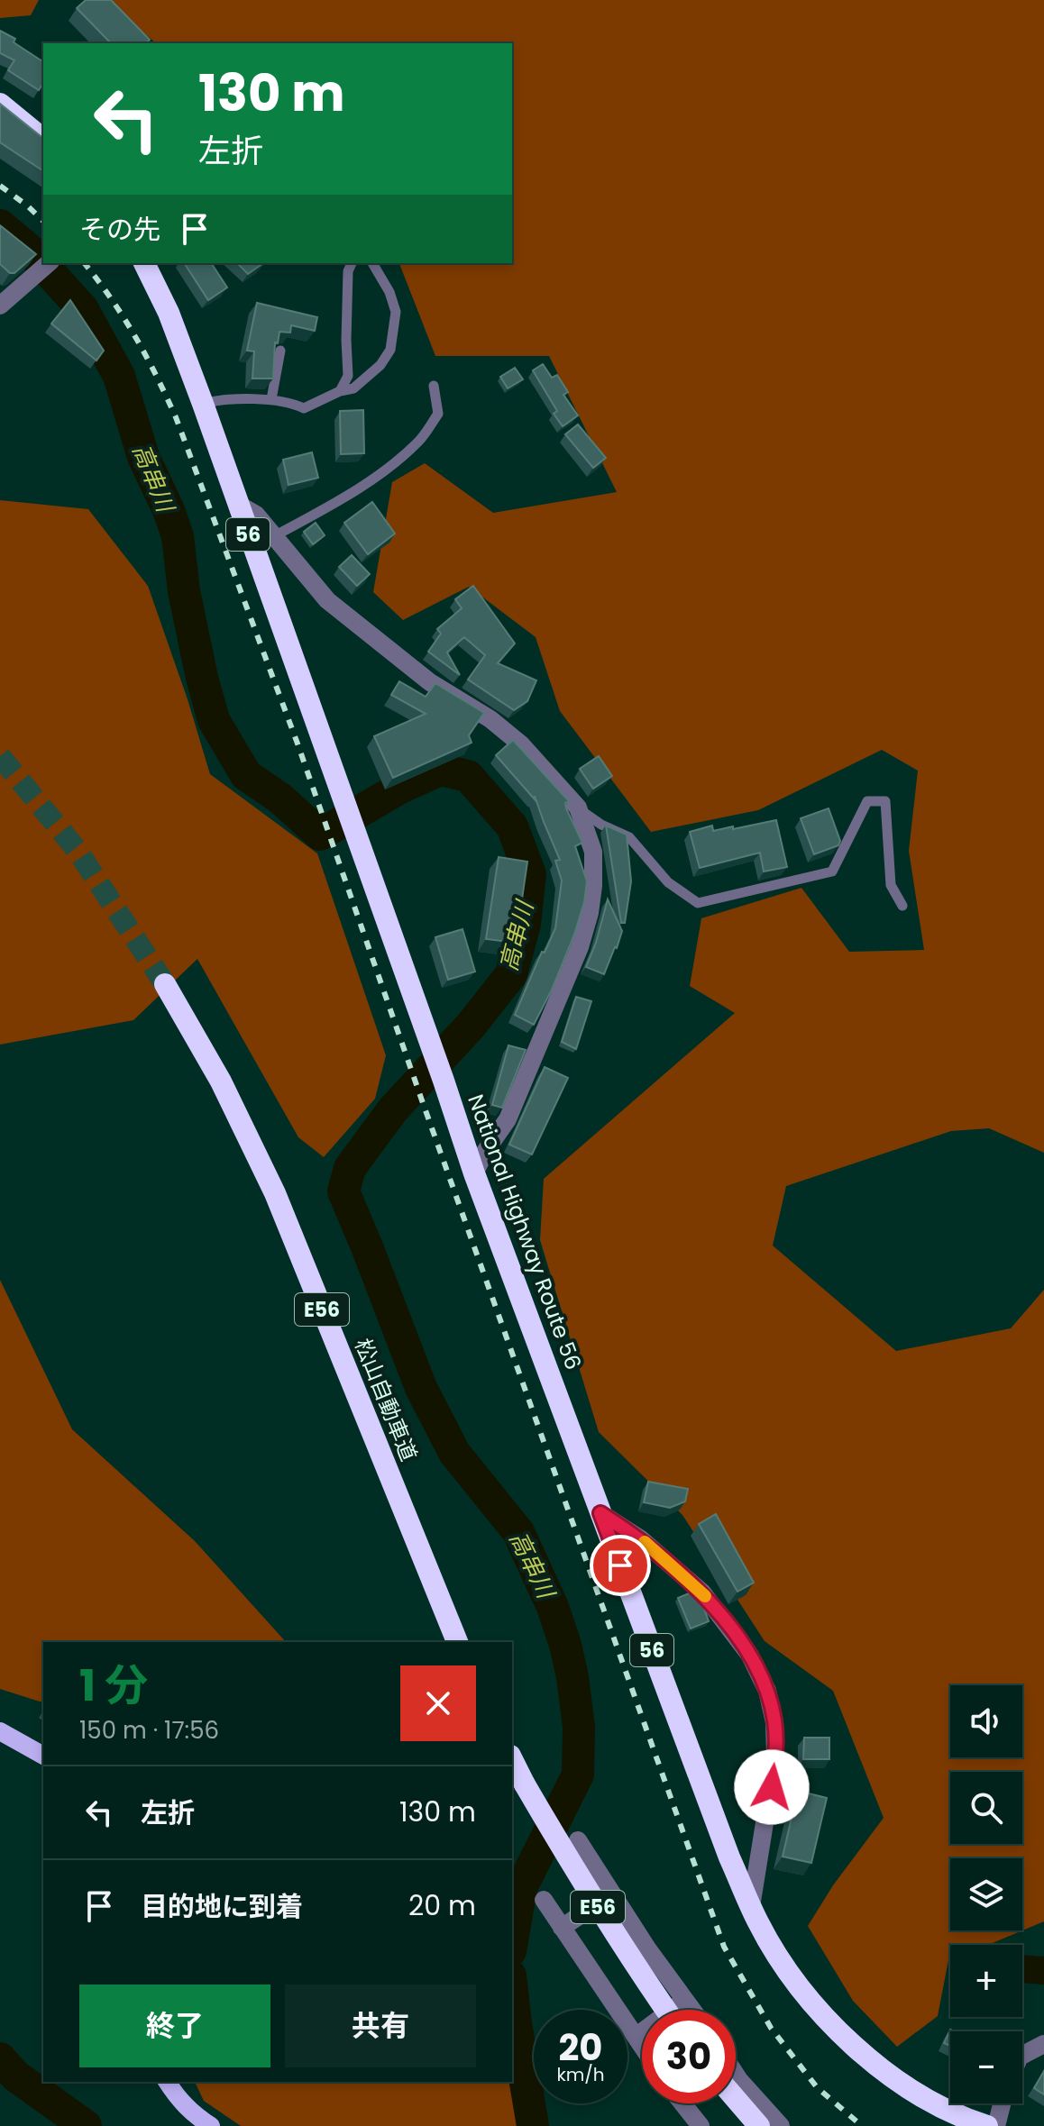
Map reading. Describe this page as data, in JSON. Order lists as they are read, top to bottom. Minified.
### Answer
{"streets":{"highway":["56","National Highway Route 56","E56","松山自動車道"]},"water":["高串川"],"page":{"turn":["130 m","左折"],"then":"その先","heading":["1 分","150 m · 17:56"],"map_buttons":["+","−"],"list":[{"name":"左折","value":"130 m"},{"name":"目的地に到着","value":"20 m"}],"buttons":["終了","共有"],"speed":"20 km/h","limit":"30"}}
